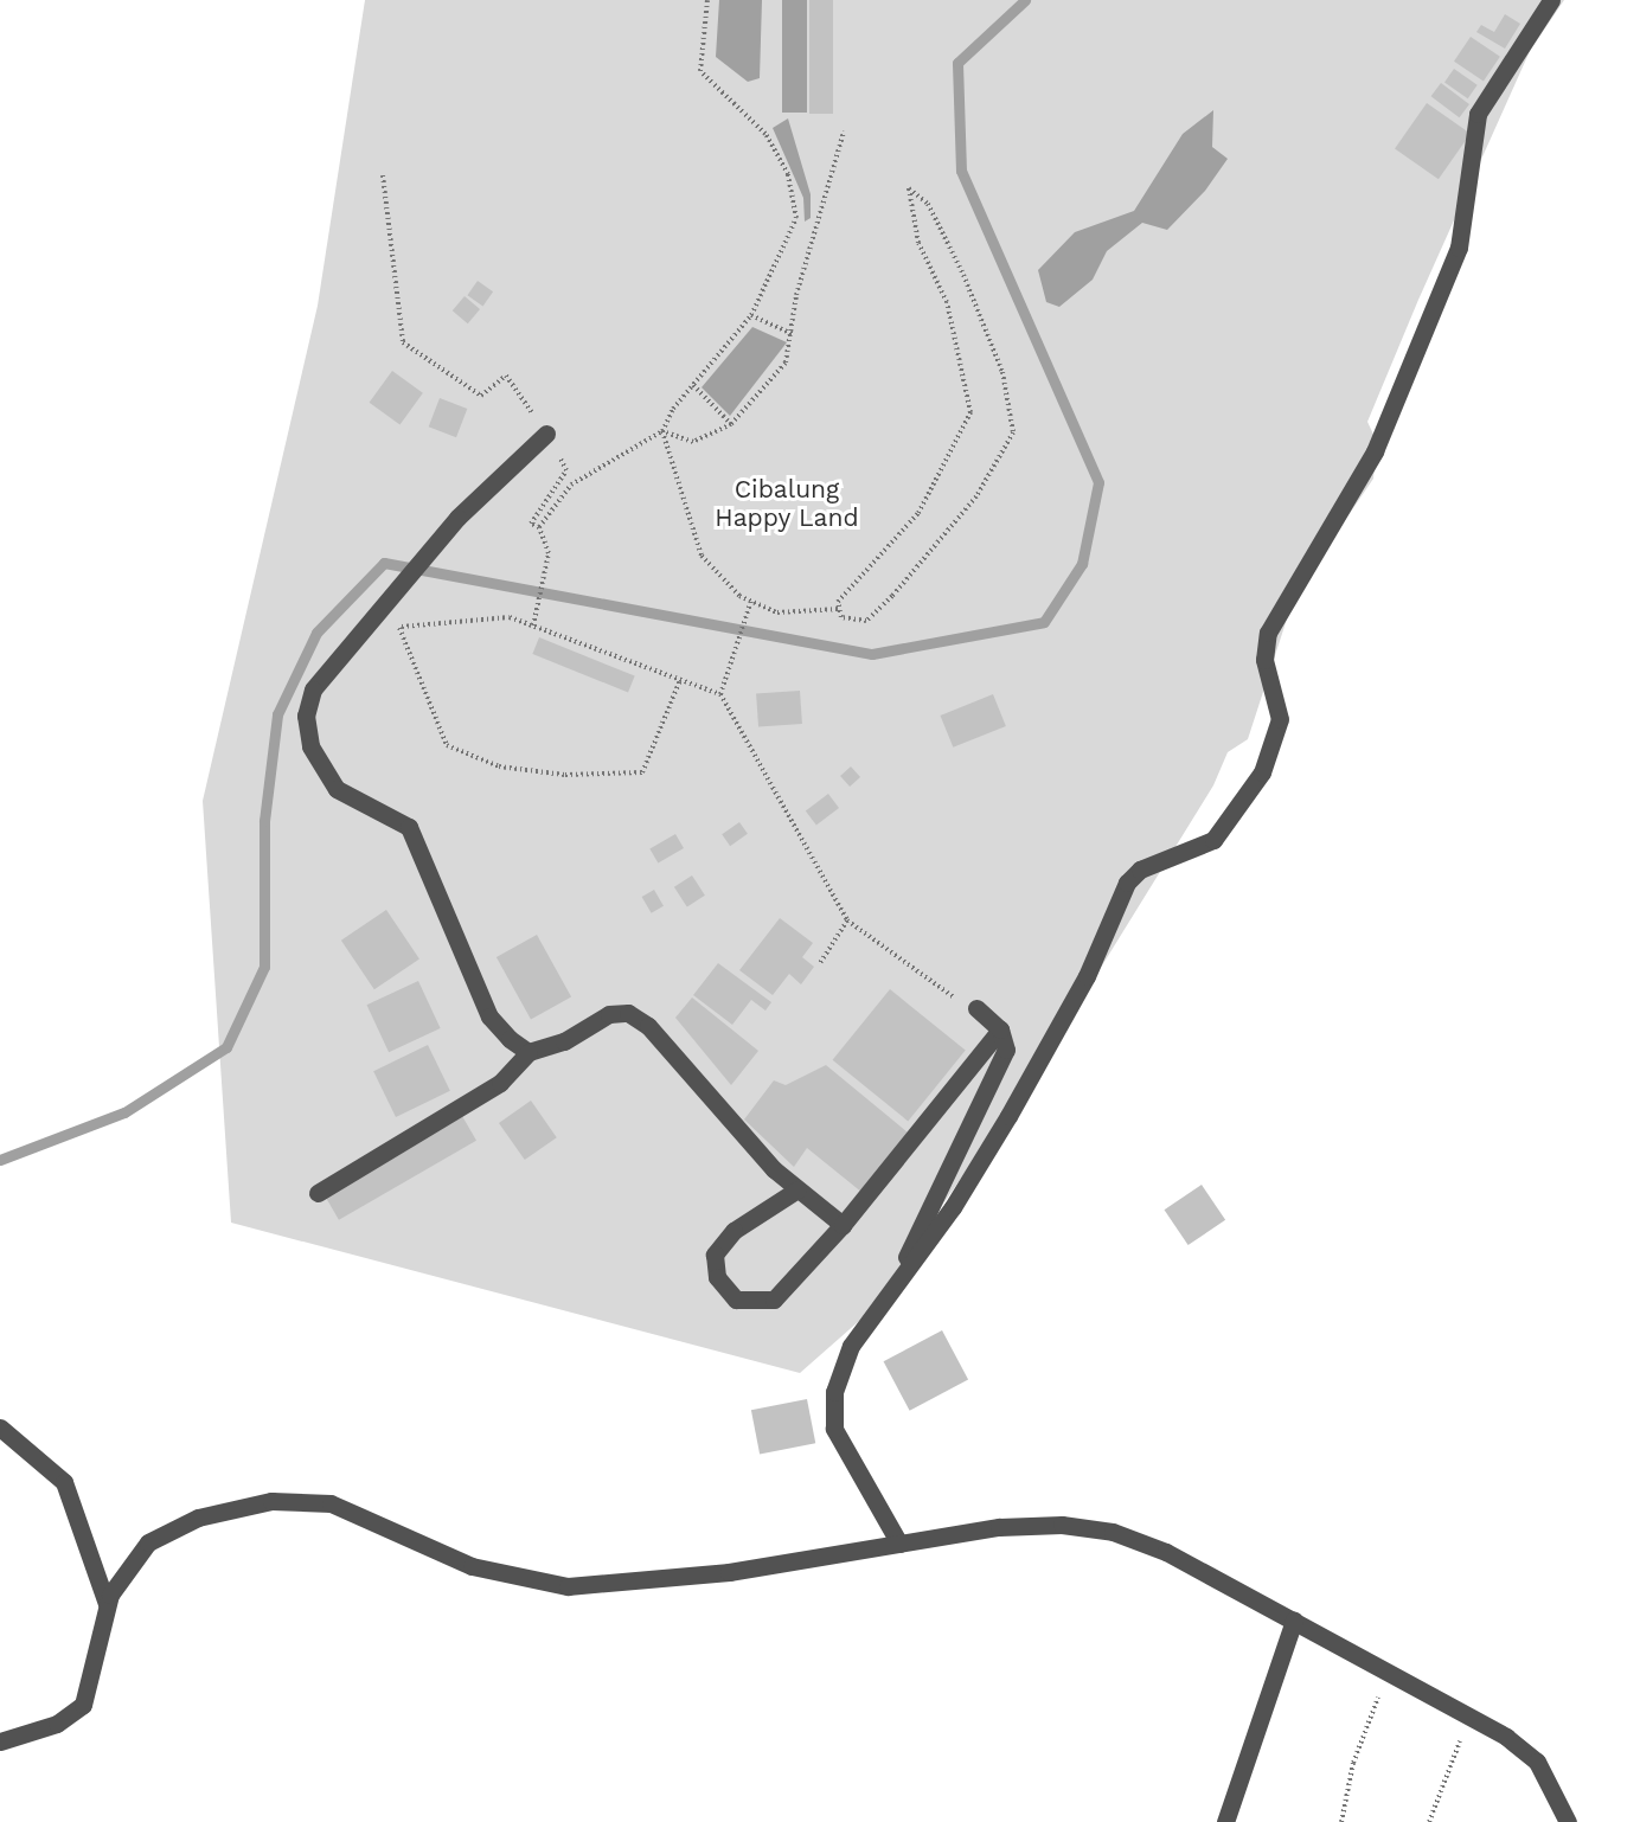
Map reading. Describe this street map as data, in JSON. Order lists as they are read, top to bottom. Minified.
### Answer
{"parks":["Cibalung Happy Land"]}
